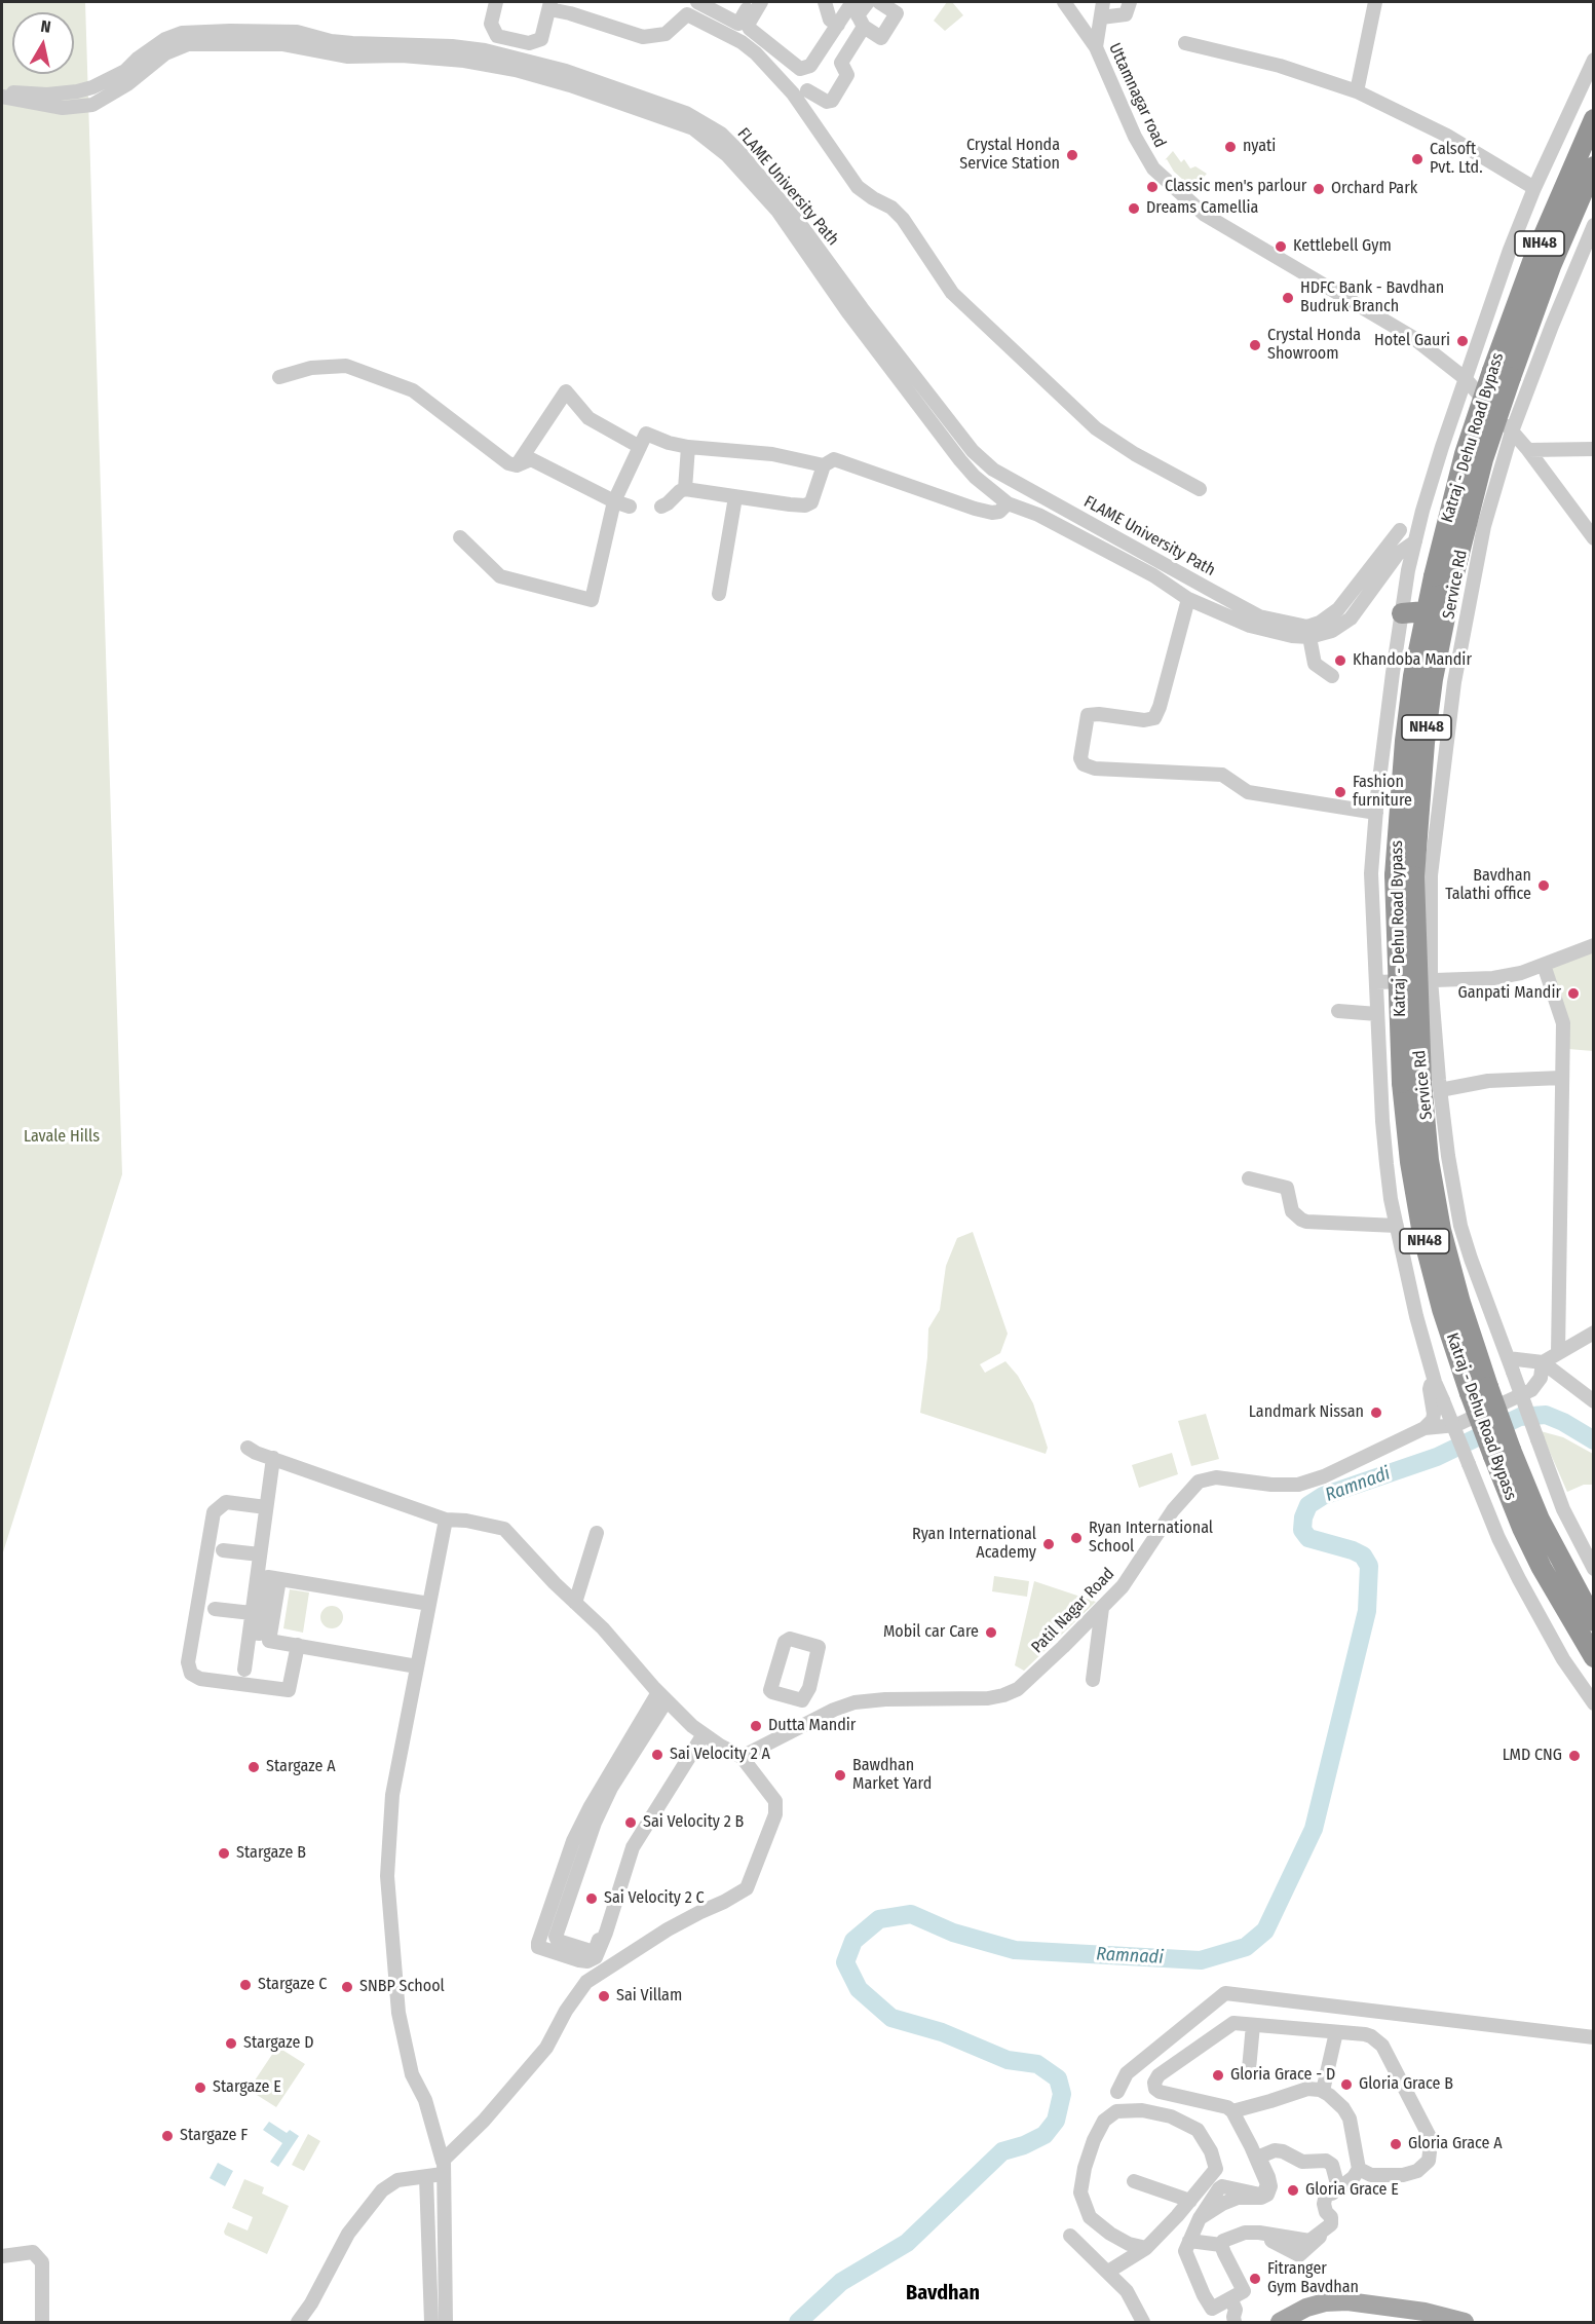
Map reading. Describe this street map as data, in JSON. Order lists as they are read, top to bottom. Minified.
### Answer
{"streets":{"highway":["NH48","Katraj - Dehu Road Bypass"],"street":["Uttamnagar road","FLAME University Path","Service Rd","Patil Nagar Road"]},"crossings":[["Uttamnagar road","Service Rd"]],"districts":["Bavdhan"],"water":["Ramnadi"],"parks":["Lavale Hills"],"places":["nyati","Crystal Honda Service Station","Calsoft Pvt. Ltd.","Classic men's parlour","Orchard Park","Dreams Camellia","Kettlebell Gym","HDFC Bank - Bavdhan Budruk Branch","Hotel Gauri","Crystal Honda Showroom","Khandoba Mandir","Fashion furniture","Bavdhan Talathi office","Ganpati Mandir","Landmark Nissan","Ryan International School","Ryan International Academy","Mobil car Care","Dutta Mandir","Sai Velocity 2 A","LMD CNG","Stargaze A","Bawdhan Market Yard","Sai Velocity 2 B","Stargaze B","Sai Velocity 2 C","Stargaze C","SNBP School","Sai Villam","Stargaze D","Gloria Grace - D","Gloria Grace B","Stargaze E","Stargaze F","Gloria Grace A","Gloria Grace E","Fitranger Gym Bavdhan"],"north":"top"}
